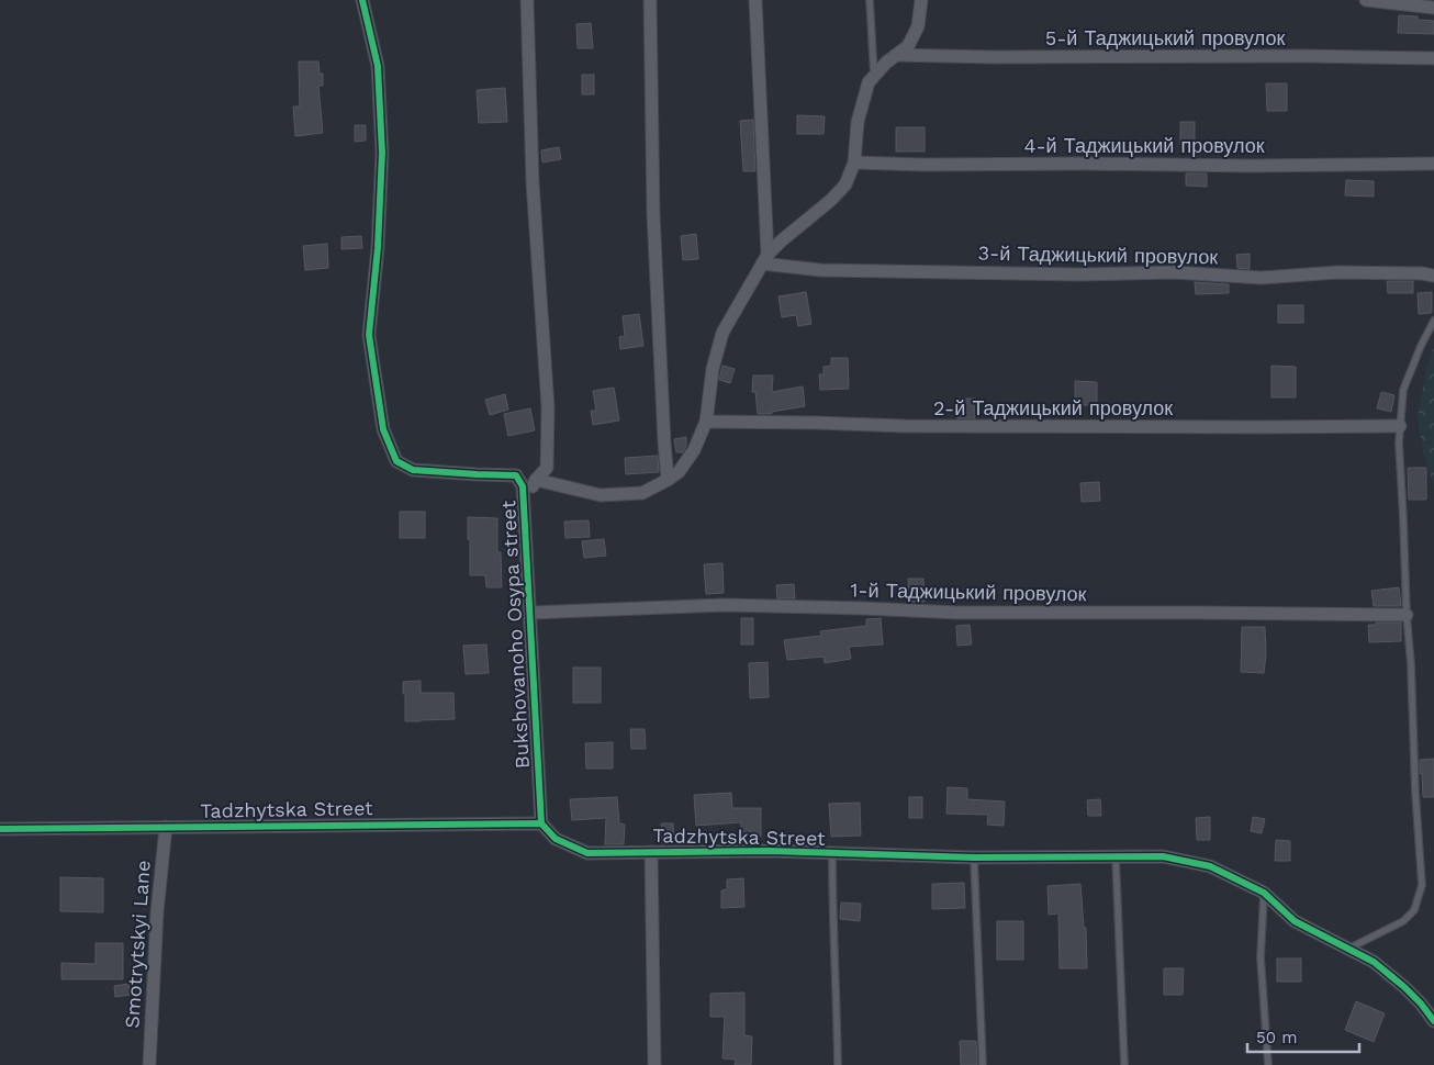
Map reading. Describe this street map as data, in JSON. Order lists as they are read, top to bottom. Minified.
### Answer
{"streets":{"street":["5-й Таджицький провулок","4-й Таджицький провулок","3-й Таджицький провулок","2-й Таджицький провулок","1-й Таджицький провулок","Bukshovanoho Osypa street","Tadzhytska Street","Smotrytskyi Lane"]},"crossings":[["1-й Таджицький провулок","Bukshovanoho Osypa street"],["Bukshovanoho Osypa street","Tadzhytska Street"],["Tadzhytska Street","Smotrytskyi Lane"]],"scale_bar":"50 m"}
